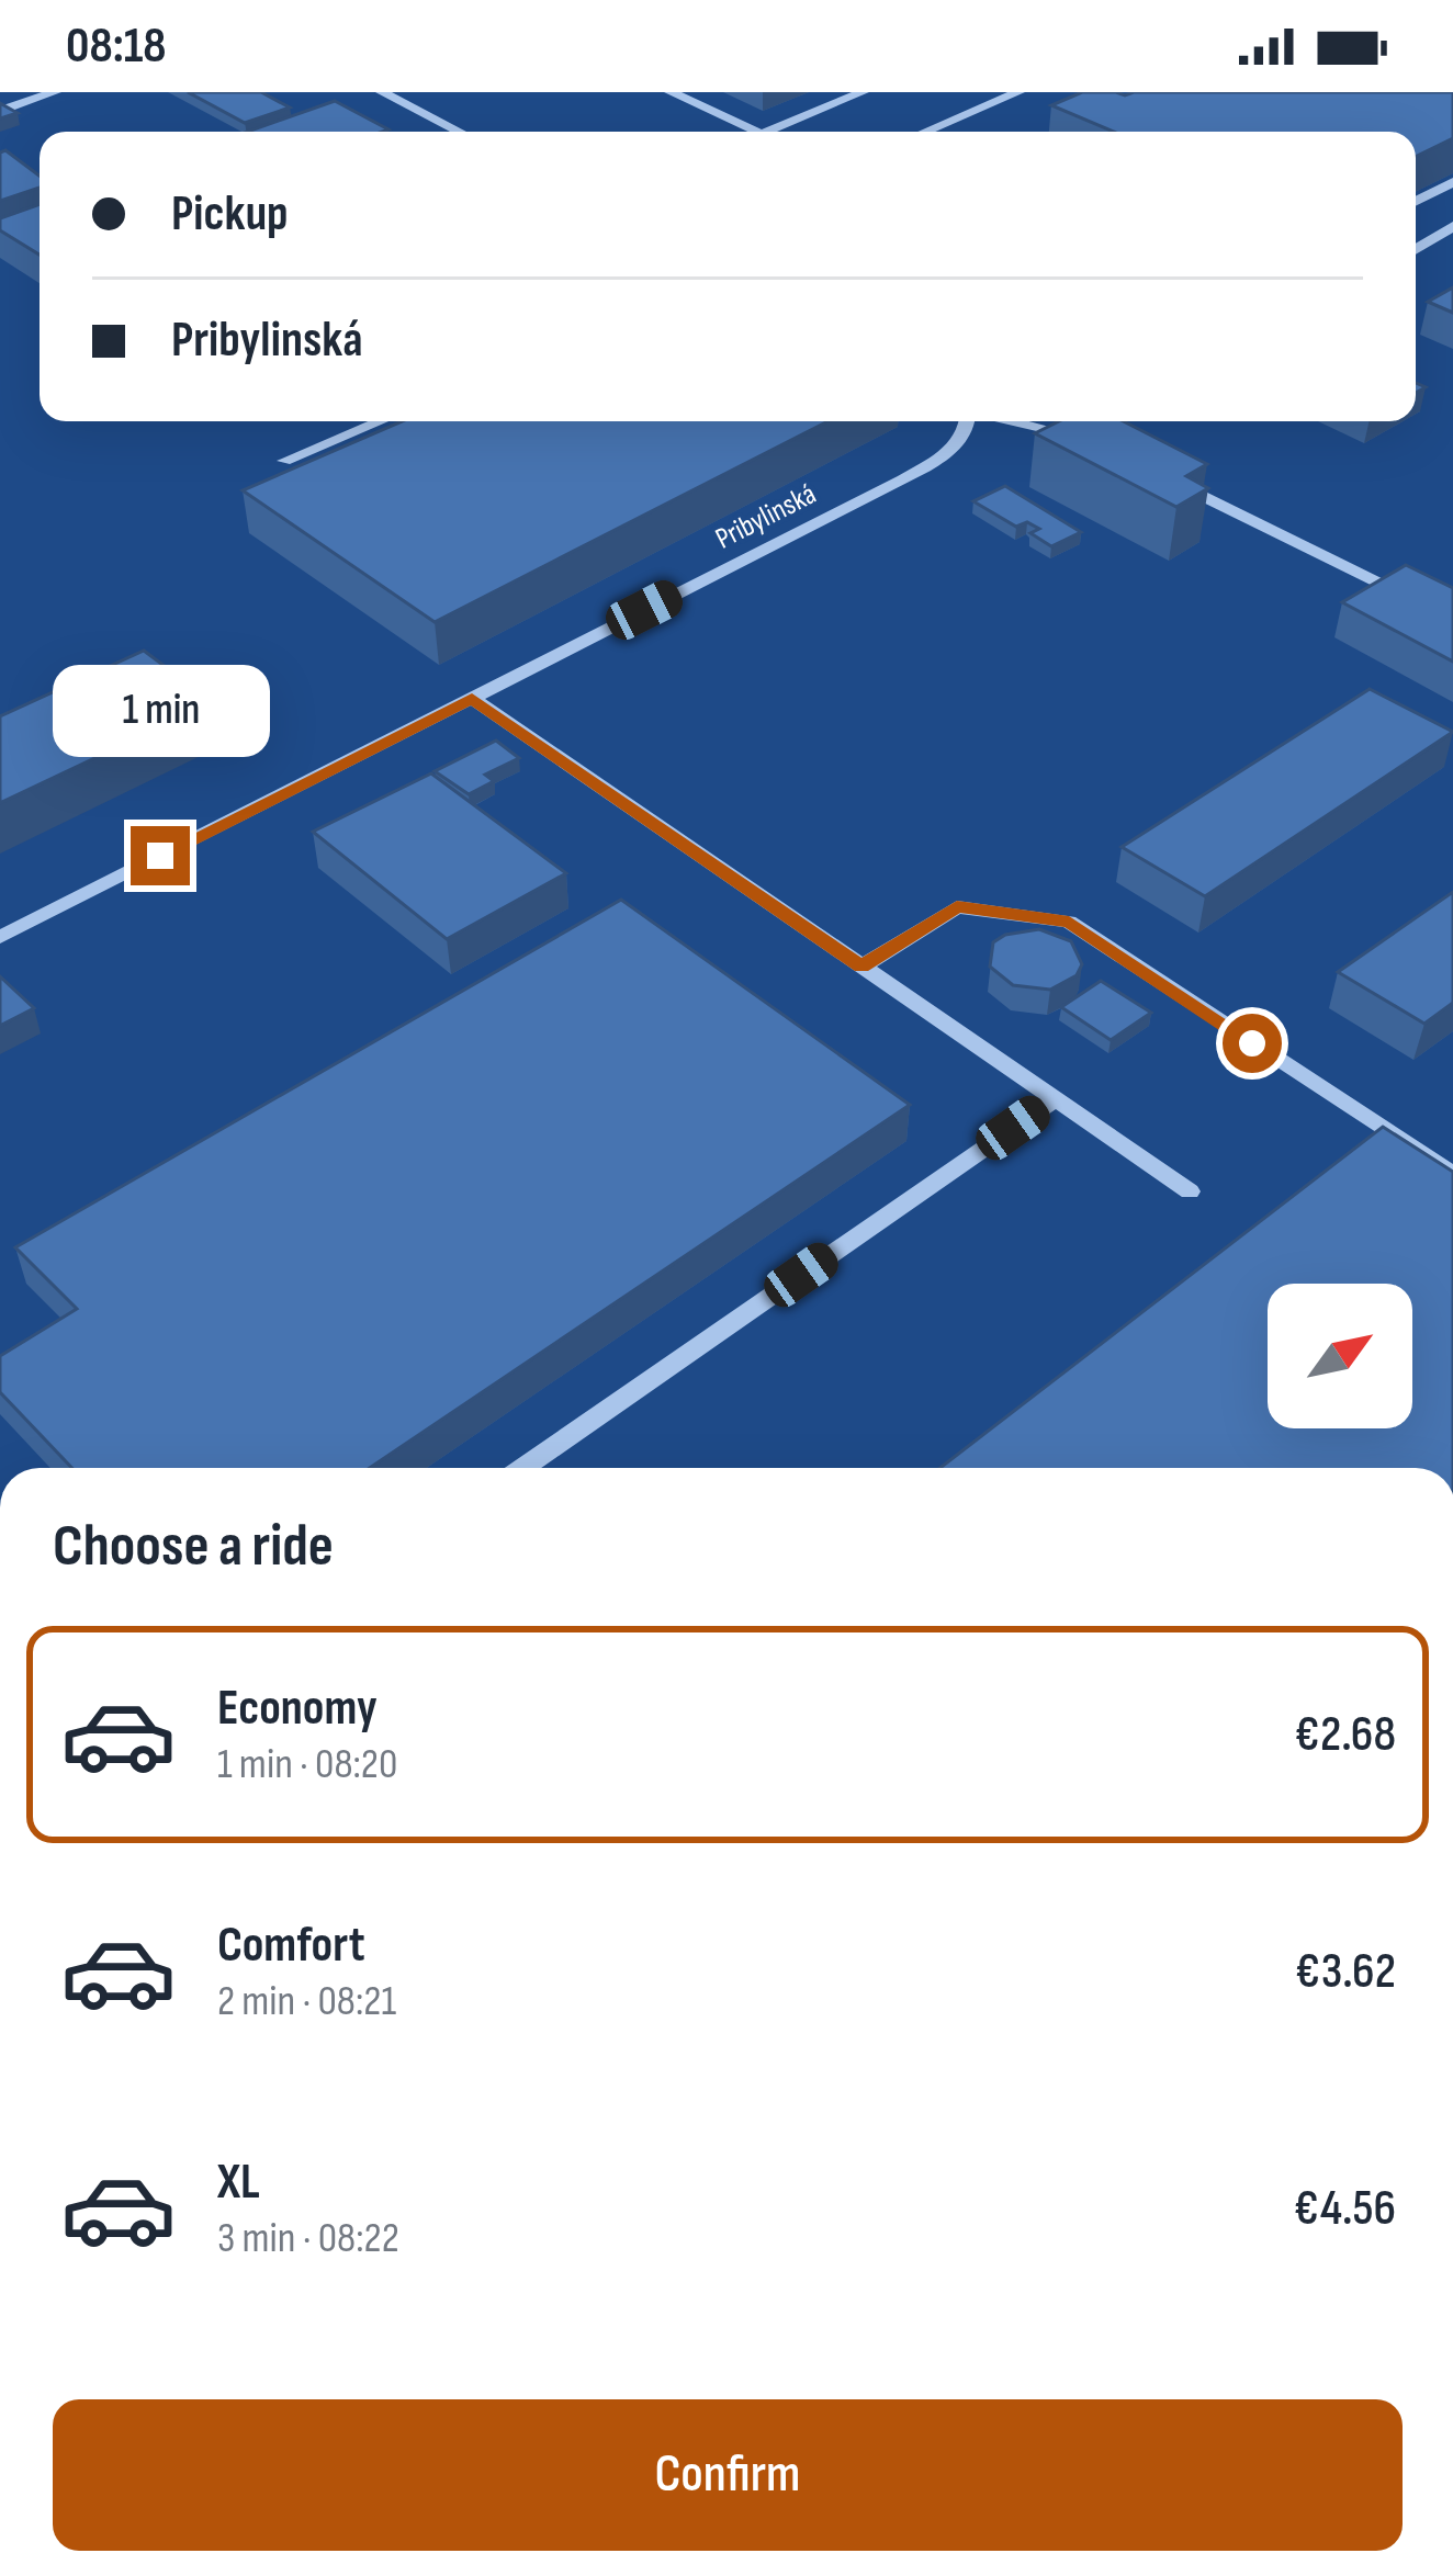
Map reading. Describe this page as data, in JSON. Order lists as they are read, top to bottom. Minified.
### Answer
{"streets":{"street":["Pribylinská"]},"north":"top right","page":{"status":"08:18","banner":["Pickup","Pribylinská"],"bubble":"1 min","heading":"Choose a ride","list":[{"name":"Economy","note":"1 min · 08:20","value":"€2.68"},{"name":"Comfort","note":"2 min · 08:21","value":"€3.62"},{"name":"XL","note":"3 min · 08:22","value":"€4.56"}],"buttons":"Confirm"}}
